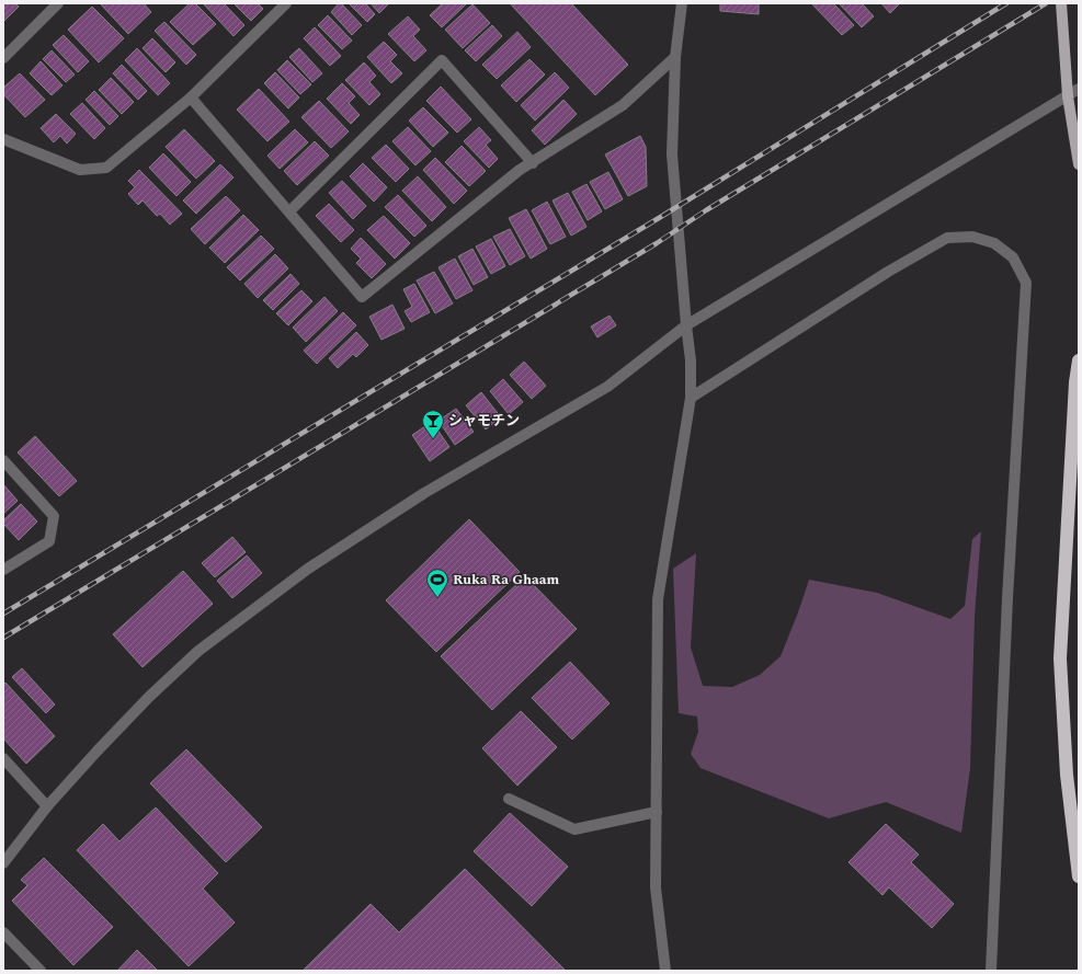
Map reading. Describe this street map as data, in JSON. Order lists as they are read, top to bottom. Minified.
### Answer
{"places":{"bar":["シャモチン"],"sports":["Ruka Ra Ghaam"]}}
